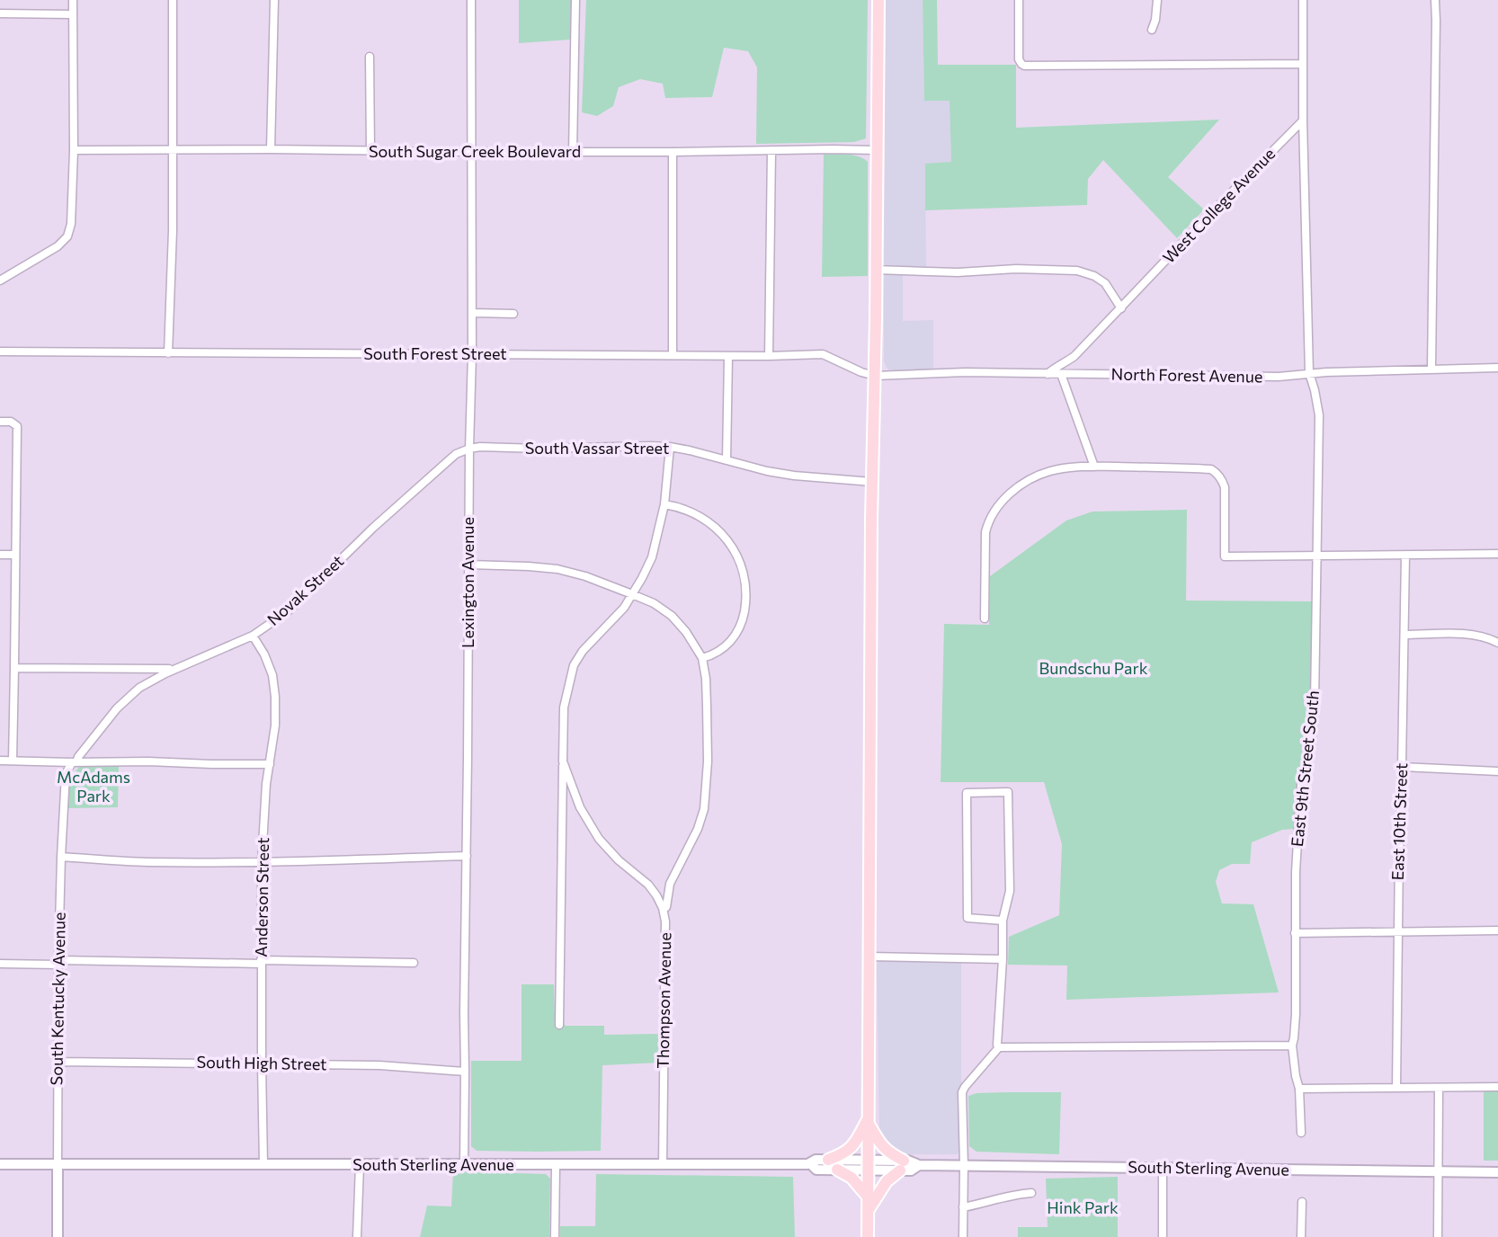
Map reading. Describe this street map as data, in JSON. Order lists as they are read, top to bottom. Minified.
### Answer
{"streets":{"main road":["South Kentucky Avenue","South Sterling Avenue"],"street":["South Sugar Creek Boulevard","West College Avenue","South Forest Street","North Forest Avenue","South Vassar Street","Lexington Avenue","Novak Street","East 9th Street South","East 10th Street","Anderson Street","Thompson Avenue","South High Street"]},"crossings":[["South Sugar Creek Boulevard","Lexington Avenue"],["West College Avenue","North Forest Avenue"],["West College Avenue","East 9th Street South"],["South Forest Street","North Forest Avenue"],["South Forest Street","Lexington Avenue"],["North Forest Avenue","East 9th Street South"],["South Vassar Street","Lexington Avenue"],["South Vassar Street","Novak Street"],["South Vassar Street","Thompson Avenue"],["Lexington Avenue","Novak Street"],["Lexington Avenue","South High Street"],["Lexington Avenue","South Sterling Avenue"],["Novak Street","Anderson Street"],["Novak Street","South Kentucky Avenue"],["Anderson Street","South High Street"],["Anderson Street","South Sterling Avenue"],["South Kentucky Avenue","South High Street"],["South Kentucky Avenue","South Sterling Avenue"],["Thompson Avenue","South Sterling Avenue"]],"parks":["Bundschu Park","McAdams Park","Hink Park"]}
